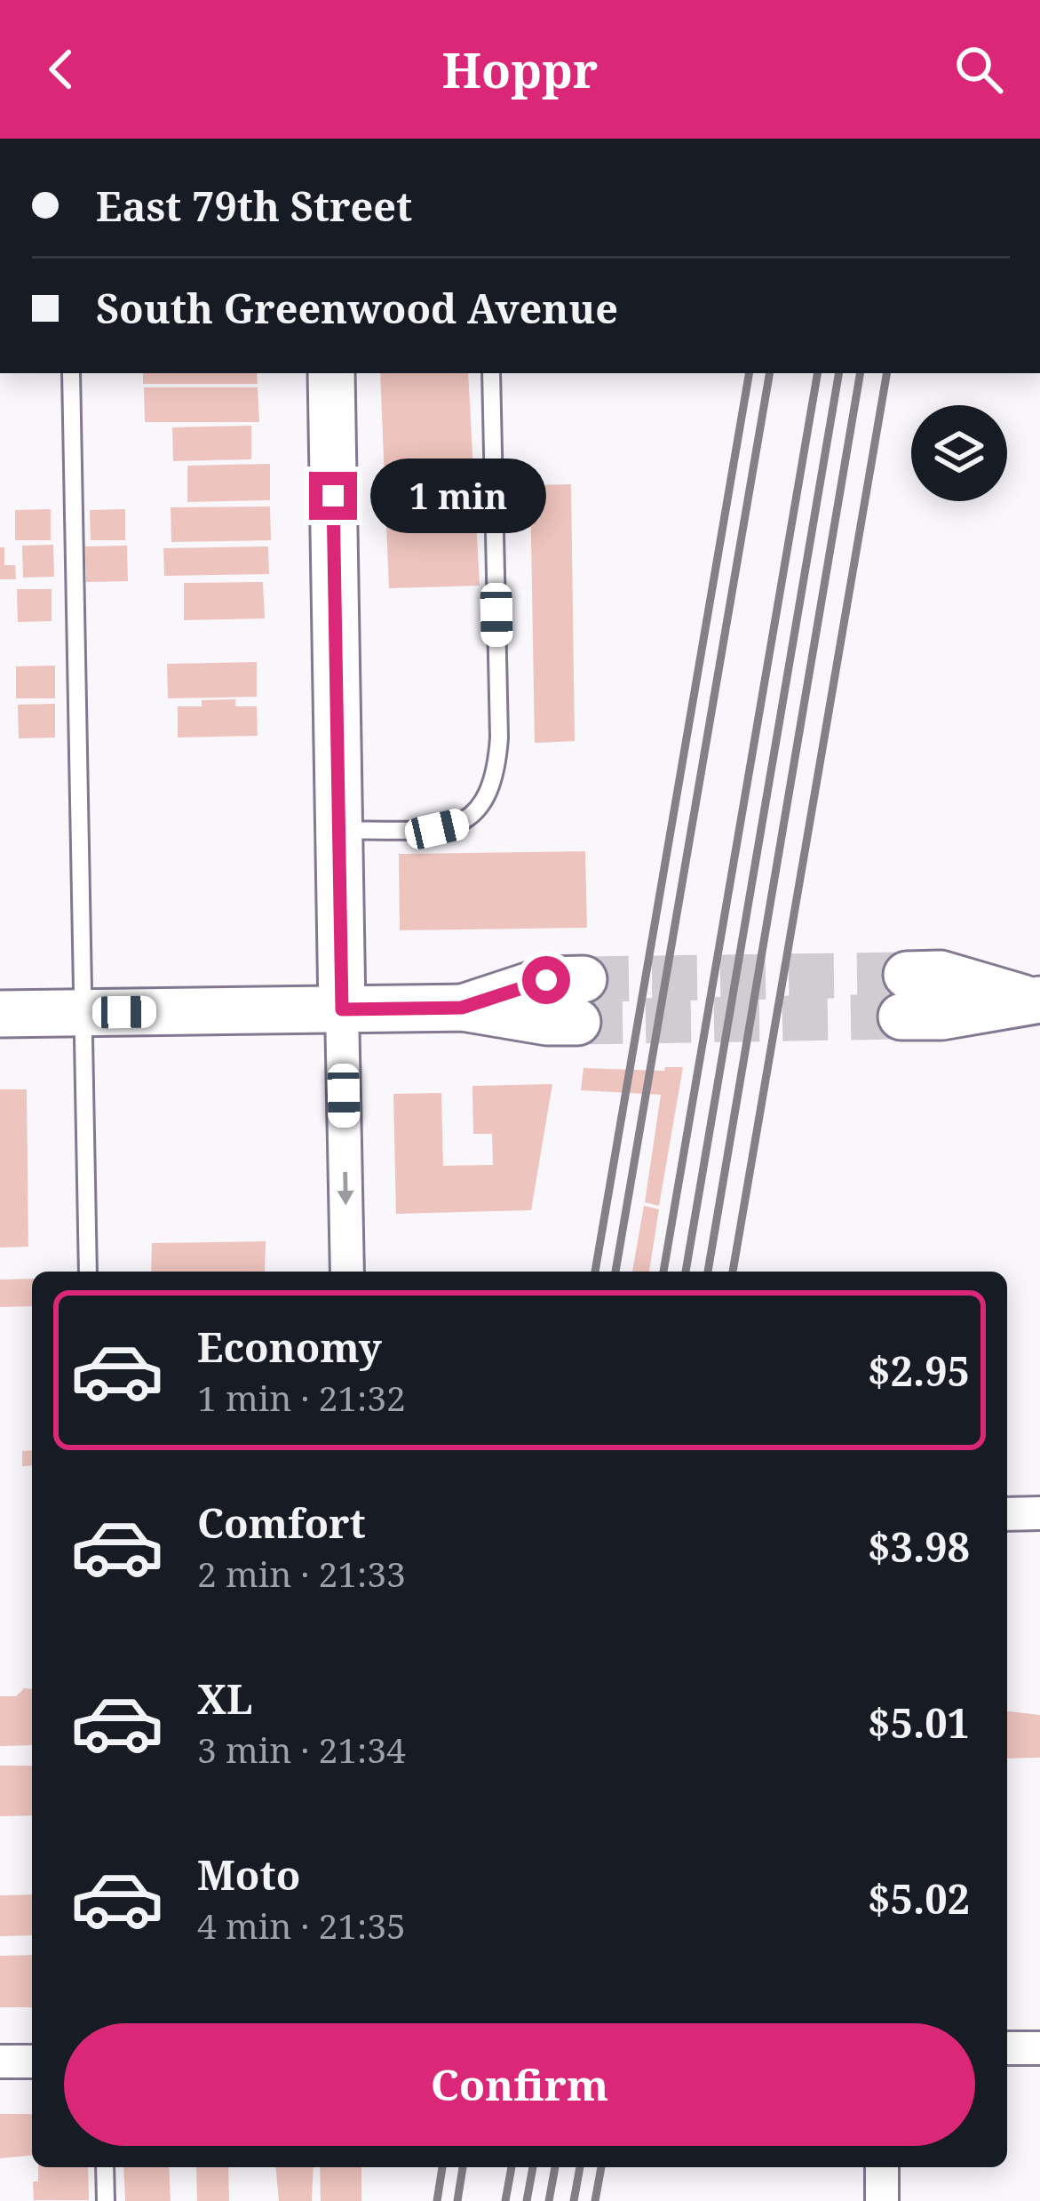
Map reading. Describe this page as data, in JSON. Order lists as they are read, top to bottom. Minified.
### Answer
{"page":{"header":"Hoppr","banner":["East 79th Street","South Greenwood Avenue"],"bubble":"1 min","list":[{"name":"Economy","note":"1 min · 21:32","value":"$2.95"},{"name":"Comfort","note":"2 min · 21:33","value":"$3.98"},{"name":"XL","note":"3 min · 21:34","value":"$5.01"},{"name":"Moto","note":"4 min · 21:35","value":"$5.02"}],"buttons":"Confirm"}}
